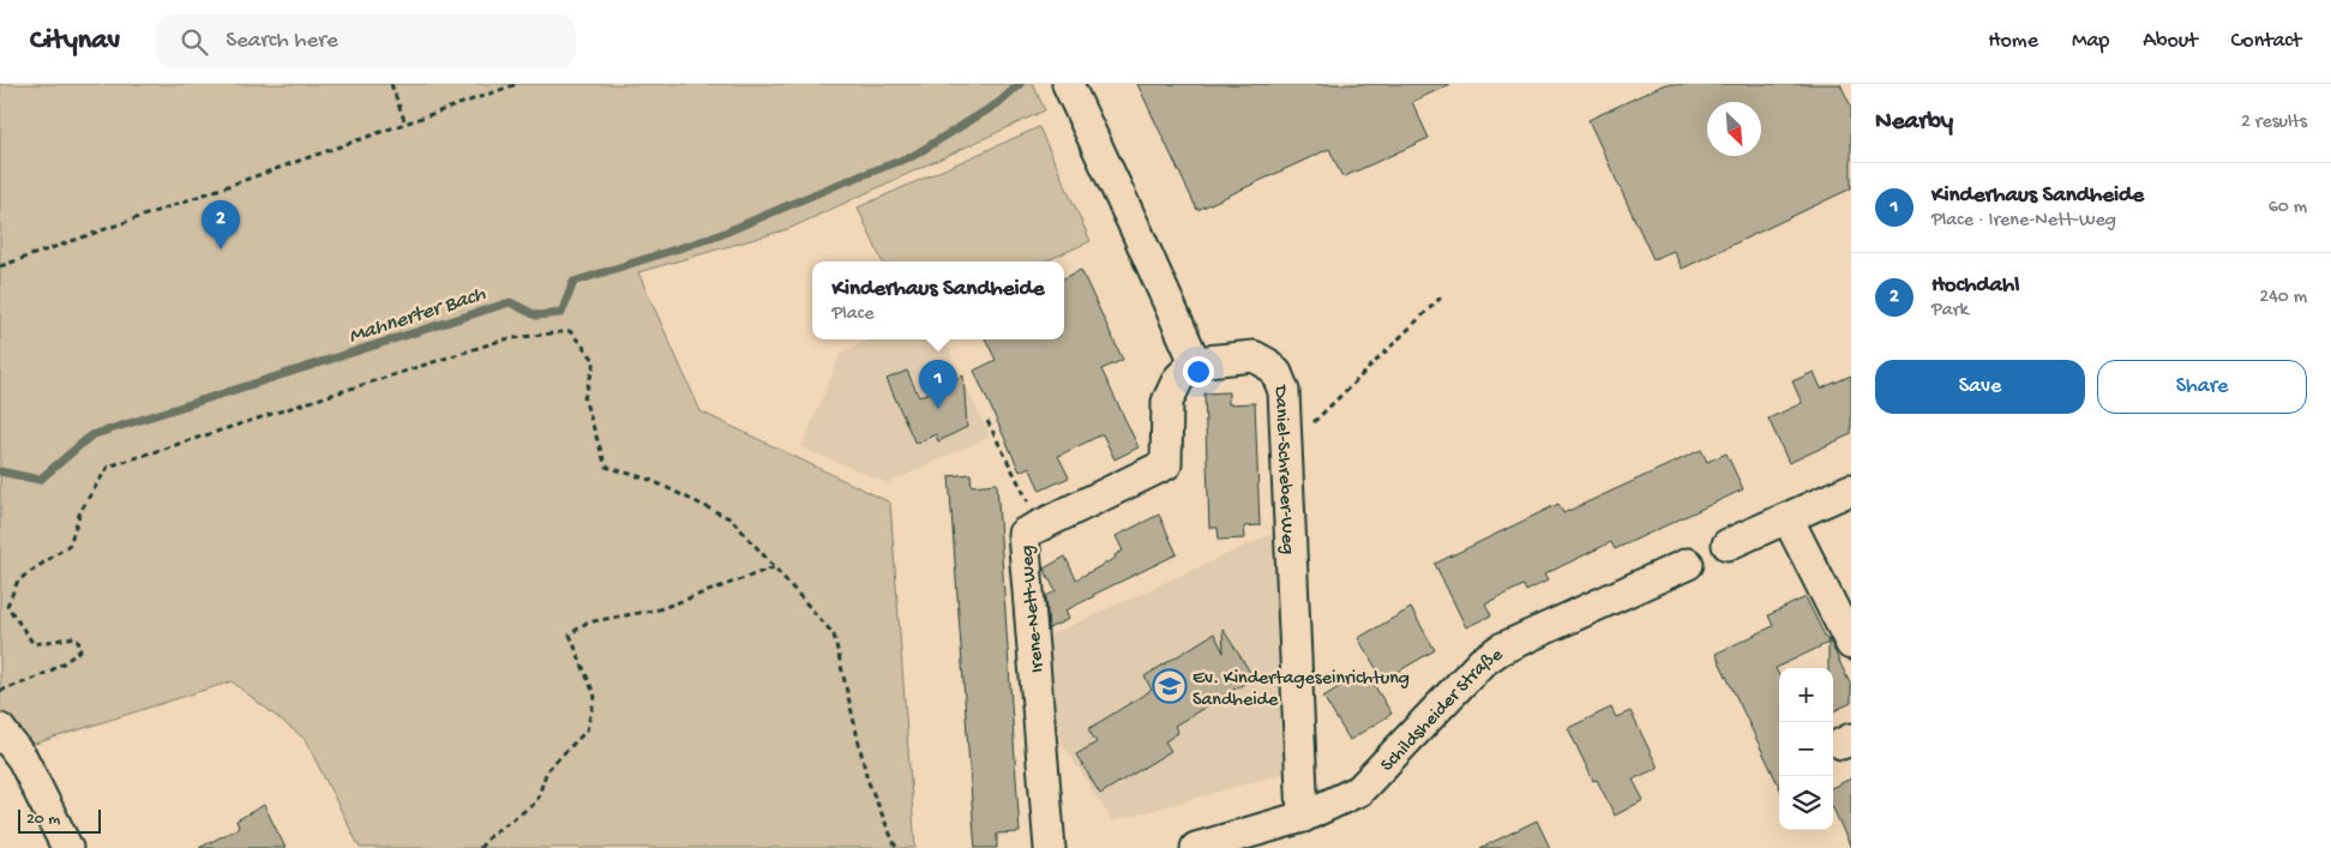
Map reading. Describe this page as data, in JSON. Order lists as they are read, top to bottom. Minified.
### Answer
{"streets":{"street":["Daniel-Schreber-Weg","Irene-Nett-Weg","Schildsheider Straße"]},"crossings":[["Daniel-Schreber-Weg","Irene-Nett-Weg"],["Daniel-Schreber-Weg","Schildsheider Straße"]],"water":["Mahnerter Bach"],"places":{"school or university":["Ev. Kindertageseinrichtung Sandheide"]},"scale_bar":"20 m","north":"bottom right","page":{"header":"Citynav","search":"Search here","nav":["Home","Map","About","Contact"],"heading":["Nearby","2 results"],"list":[{"mark":"1","name":"Kinderhaus Sandheide","note":"Place · Irene-Nett-Weg","value":"60 m"},{"mark":"2","name":"Hochdahl","note":"Park","value":"240 m"}],"pins":["2","1"],"popup":["Kinderhaus Sandheide","Place"],"buttons":["Save","Share"],"map_buttons":["+","−"],"scale":"20 m"}}
